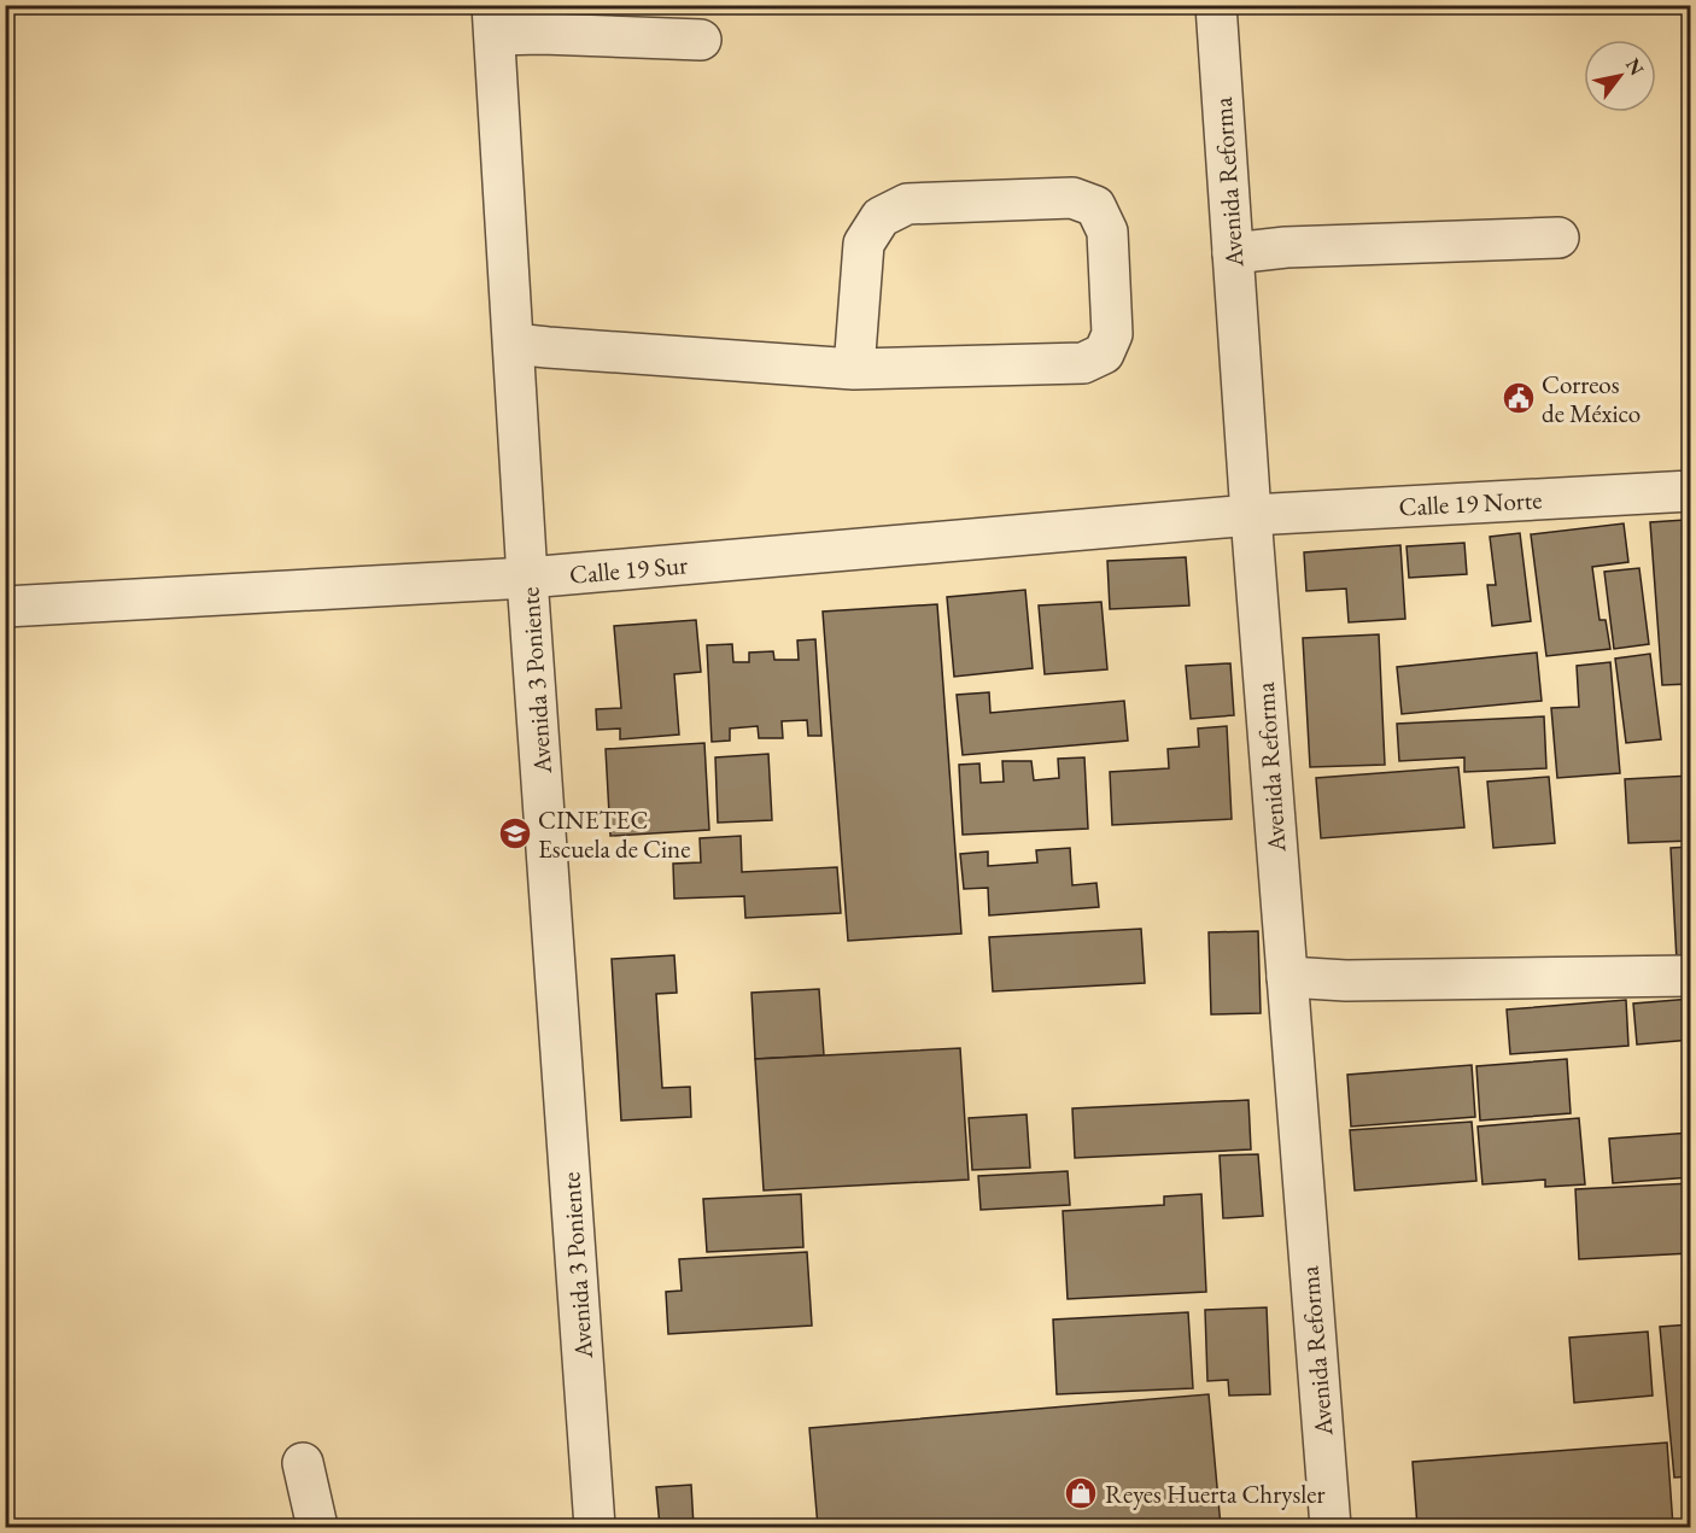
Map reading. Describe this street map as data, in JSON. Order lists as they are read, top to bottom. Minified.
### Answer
{"streets":{"street":["Avenida Reforma","Calle 19 Norte","Calle 19 Sur","Avenida 3 Poniente"]},"crossings":[["Avenida Reforma","Calle 19 Norte"],["Avenida Reforma","Calle 19 Sur"],["Calle 19 Norte","Calle 19 Sur"],["Calle 19 Sur","Avenida 3 Poniente"]],"places":{"public building":["Correos de México"],"school or university":["CINETEC Escuela de Cine"],"shop":["Reyes Huerta Chrysler"]},"north":"top right"}
